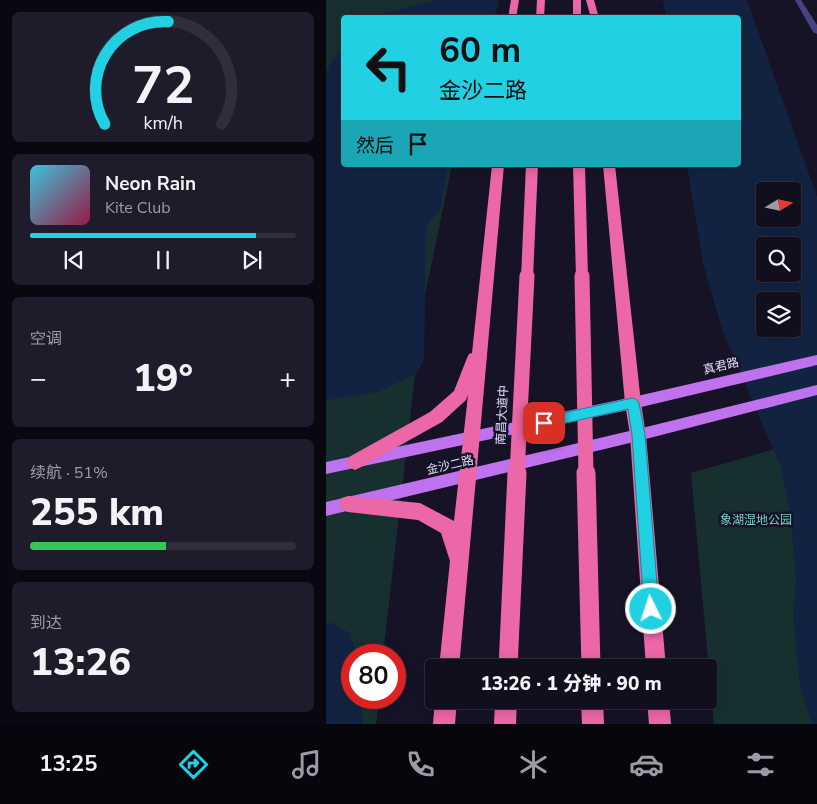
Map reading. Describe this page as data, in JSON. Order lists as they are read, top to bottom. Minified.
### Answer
{"streets":{"highway":["南昌大道中"],"main road":["真君路","金沙二路"]},"crossings":[["真君路","金沙二路"]],"parks":["象湖湿地公园"],"north":"right","page":{"turn":["60 m","金沙二路"],"then":"然后","song":["Neon Rain","Kite Club"],"tile":["空调",["续航 · 51%","255 km"],["到达","13:26"]],"heat":["−","19°","+"],"limit":"80","trip":"13:26 · 1 分钟 · 90 m","tabs":"13:25","gauge":["72","km/h"]}}
